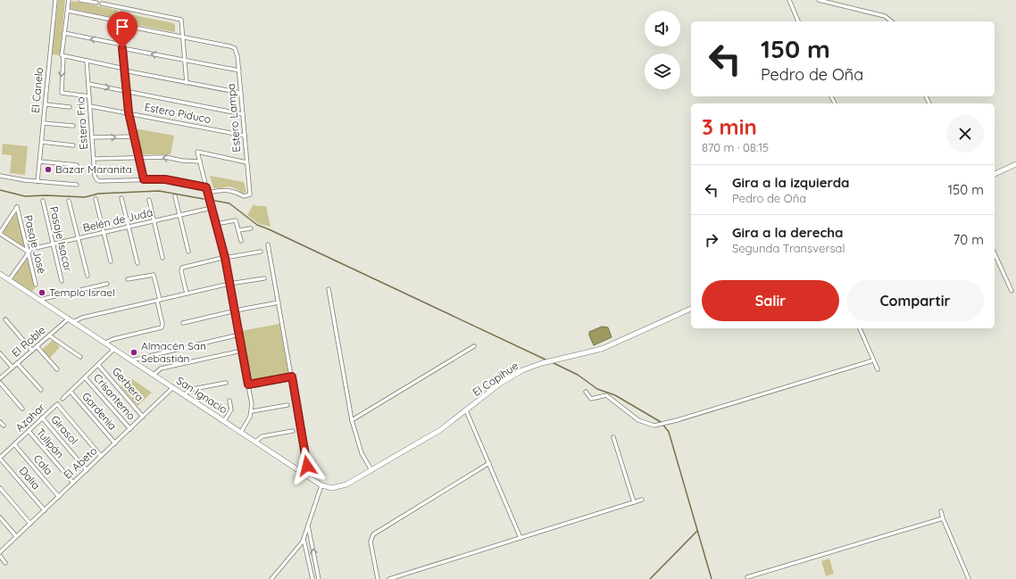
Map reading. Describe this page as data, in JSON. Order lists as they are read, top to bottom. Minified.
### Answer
{"streets":{"main road":["El Copihue","San Ignacio"],"street":["El Canelo","Estero Piduco","Estero Lampa","Estero Frio","Belén de Judá","Pasaje Isacar","Pasaje José","El Roble","Gerbera","Crisantemo","Gardenia","Azahar","Girasol","Tulipán","El Abeto","Cala","Dalia"]},"crossings":[["Estero Piduco","Estero Lampa"],["Estero Piduco","Estero Frio"],["Belén de Judá","Pasaje Isacar"],["Belén de Judá","Pasaje José"],["El Roble","San Ignacio"],["El Copihue","San Ignacio"],["Gerbera","El Abeto"],["San Ignacio","El Abeto"],["Crisantemo","El Abeto"],["Gardenia","El Abeto"],["Azahar","Girasol"],["Azahar","Tulipán"],["Azahar","El Abeto"],["Azahar","Cala"],["Azahar","Dalia"],["Girasol","El Abeto"],["Tulipán","El Abeto"],["El Abeto","Cala"],["El Abeto","Dalia"]],"places":["Bazar Maranita","Templo Israel","Almacén San Sebastián"],"page":{"turn":["150 m","Pedro de Oña"],"heading":["3 min","870 m · 08:15"],"list":[{"name":"Gira a la izquierda","note":"Pedro de Oña","value":"150 m"},{"name":"Gira a la derecha","note":"Segunda Transversal","value":"70 m"}],"buttons":["Salir","Compartir"]}}
